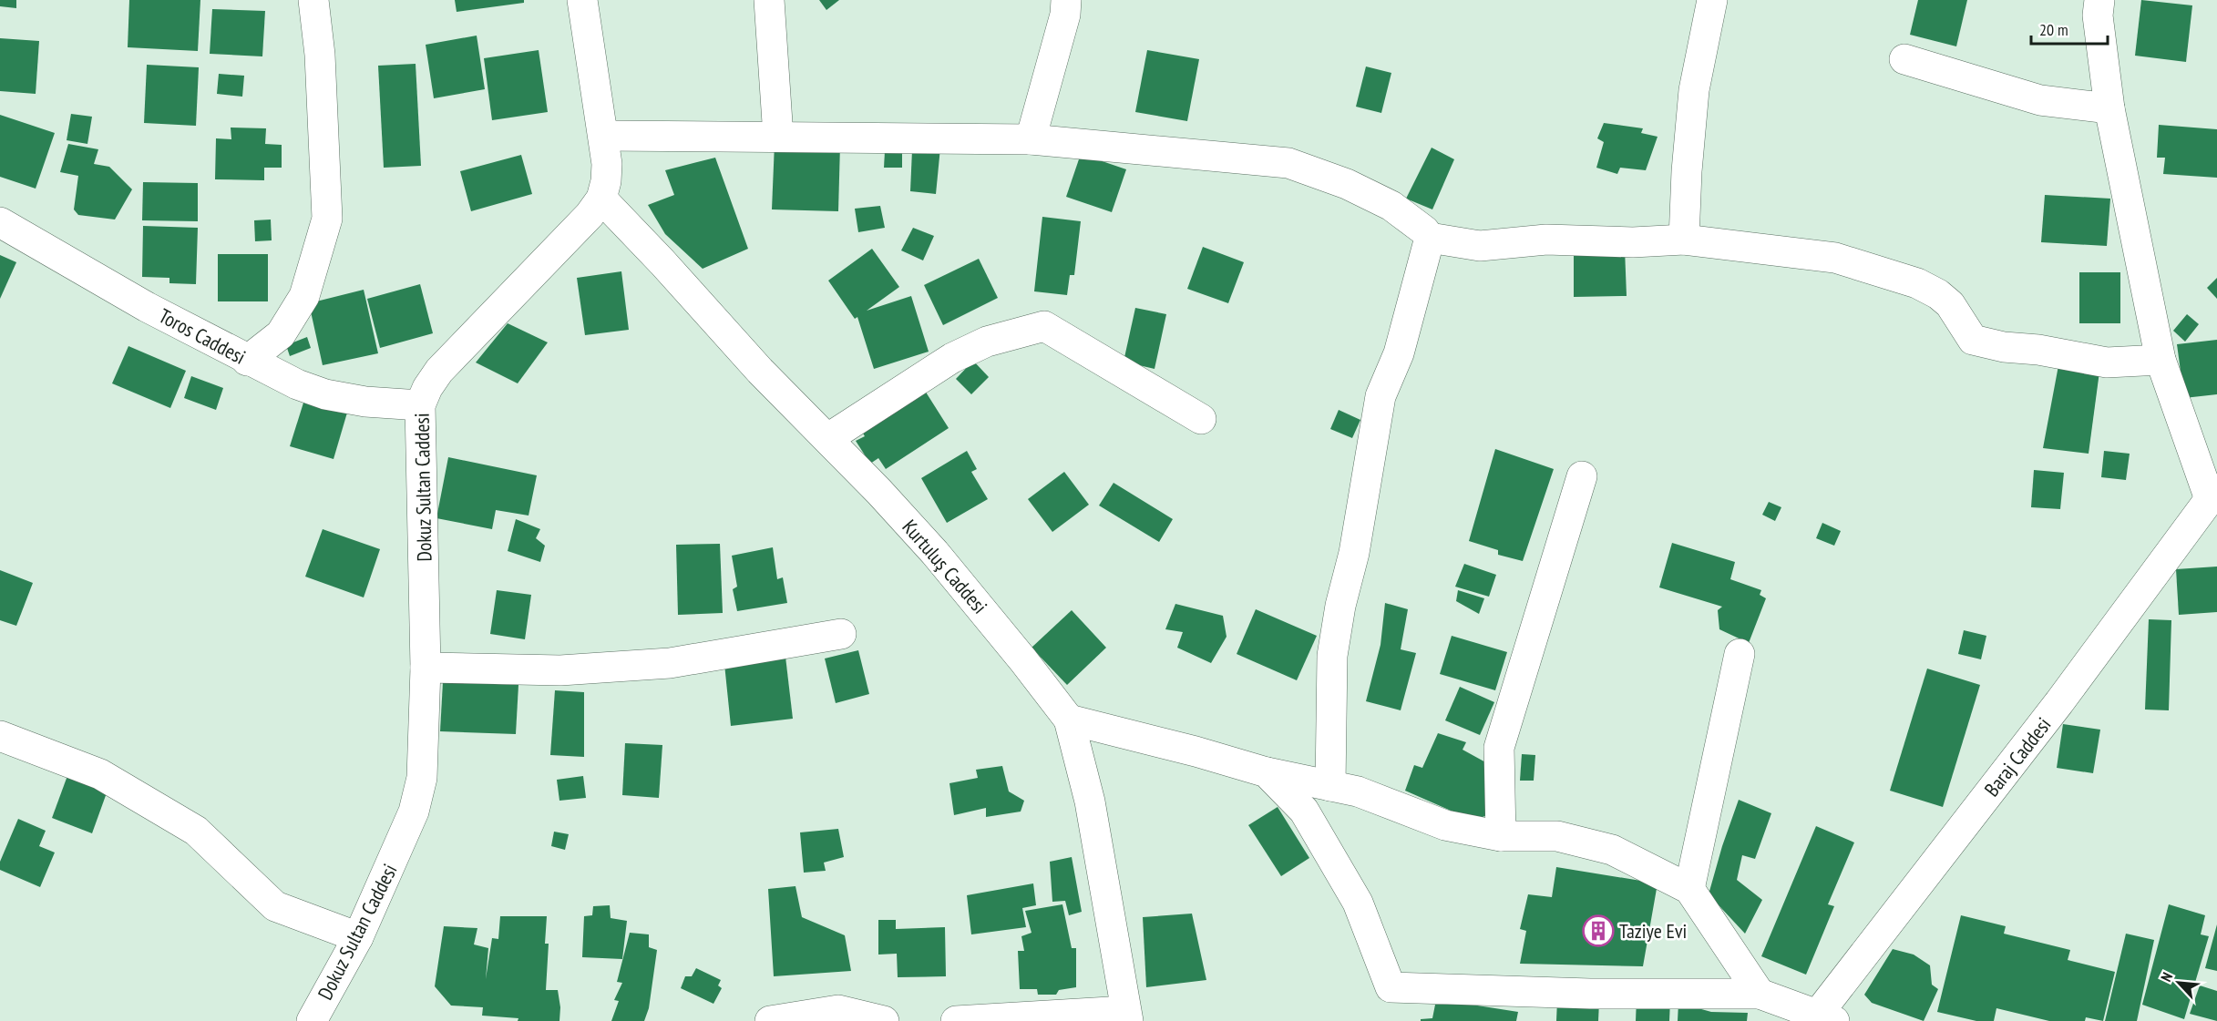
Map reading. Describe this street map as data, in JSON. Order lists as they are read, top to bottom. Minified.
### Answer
{"streets":{"street":["Toros Caddesi","Dokuz Sultan Caddesi","Kurtuluş Caddesi","Baraj Caddesi"]},"crossings":[["Toros Caddesi","Dokuz Sultan Caddesi"],["Dokuz Sultan Caddesi","Kurtuluş Caddesi"]],"places":{"building":["Taziye Evi"]},"scale_bar":"20 m","north":"top left"}
